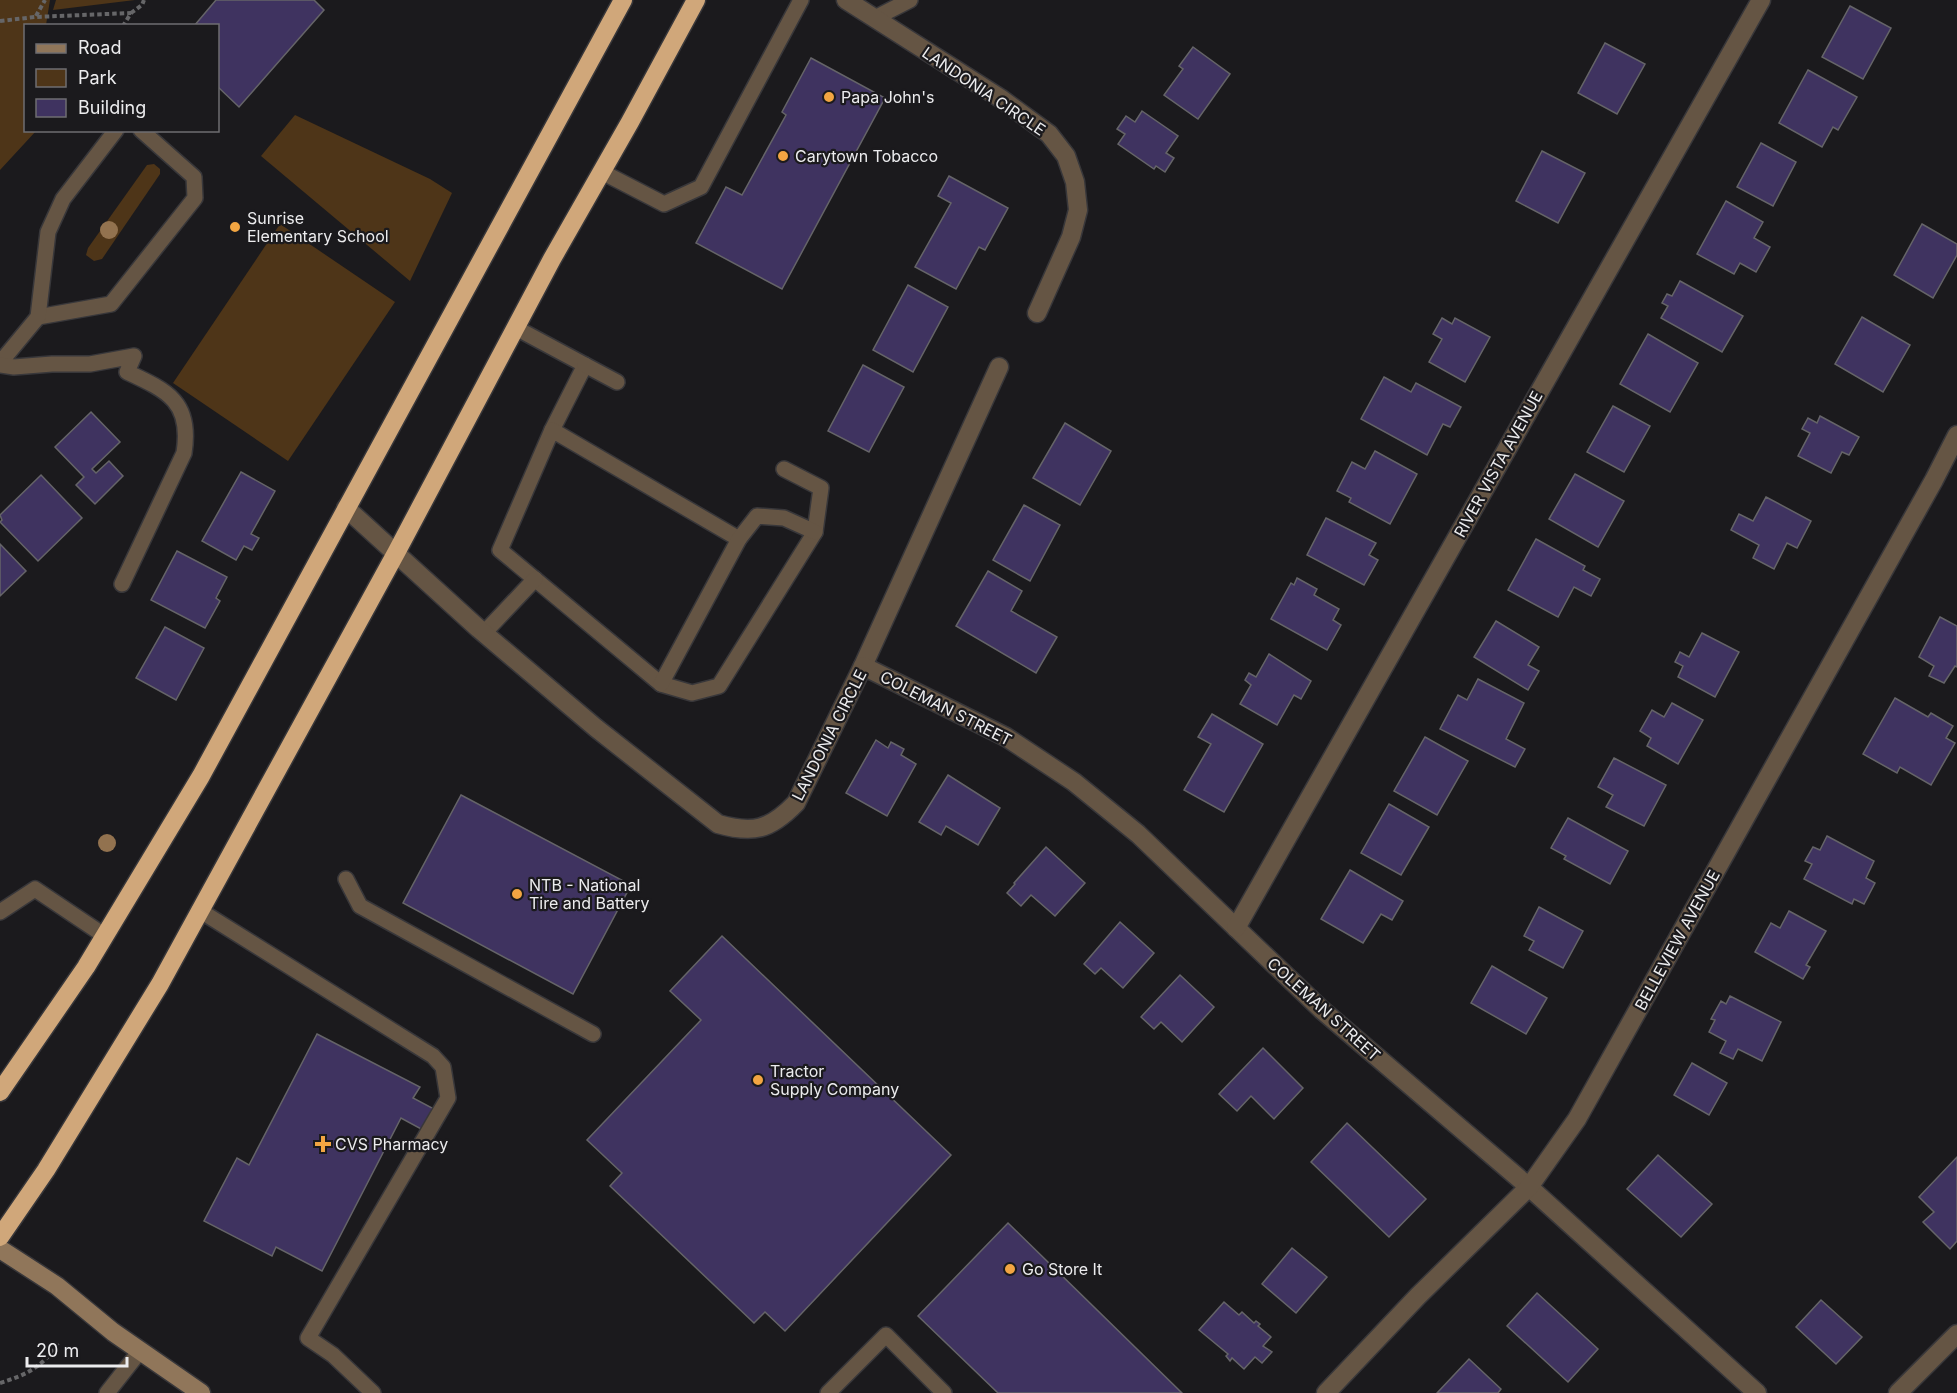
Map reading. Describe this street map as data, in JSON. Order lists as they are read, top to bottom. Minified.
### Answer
{"streets":{"street":["LANDONIA CIRCLE","RIVER VISTA AVENUE","COLEMAN STREET","BELLEVIEW AVENUE"]},"crossings":[["LANDONIA CIRCLE","COLEMAN STREET"],["RIVER VISTA AVENUE","COLEMAN STREET"],["COLEMAN STREET","BELLEVIEW AVENUE"]],"places":{"other":["Papa John's","Carytown Tobacco","Sunrise Elementary School","NTB - National Tire and Battery","Tractor Supply Company","Go Store It"],"health":["CVS Pharmacy"]},"legend":["Road","Park","Building"],"scale_bar":"20 m"}
